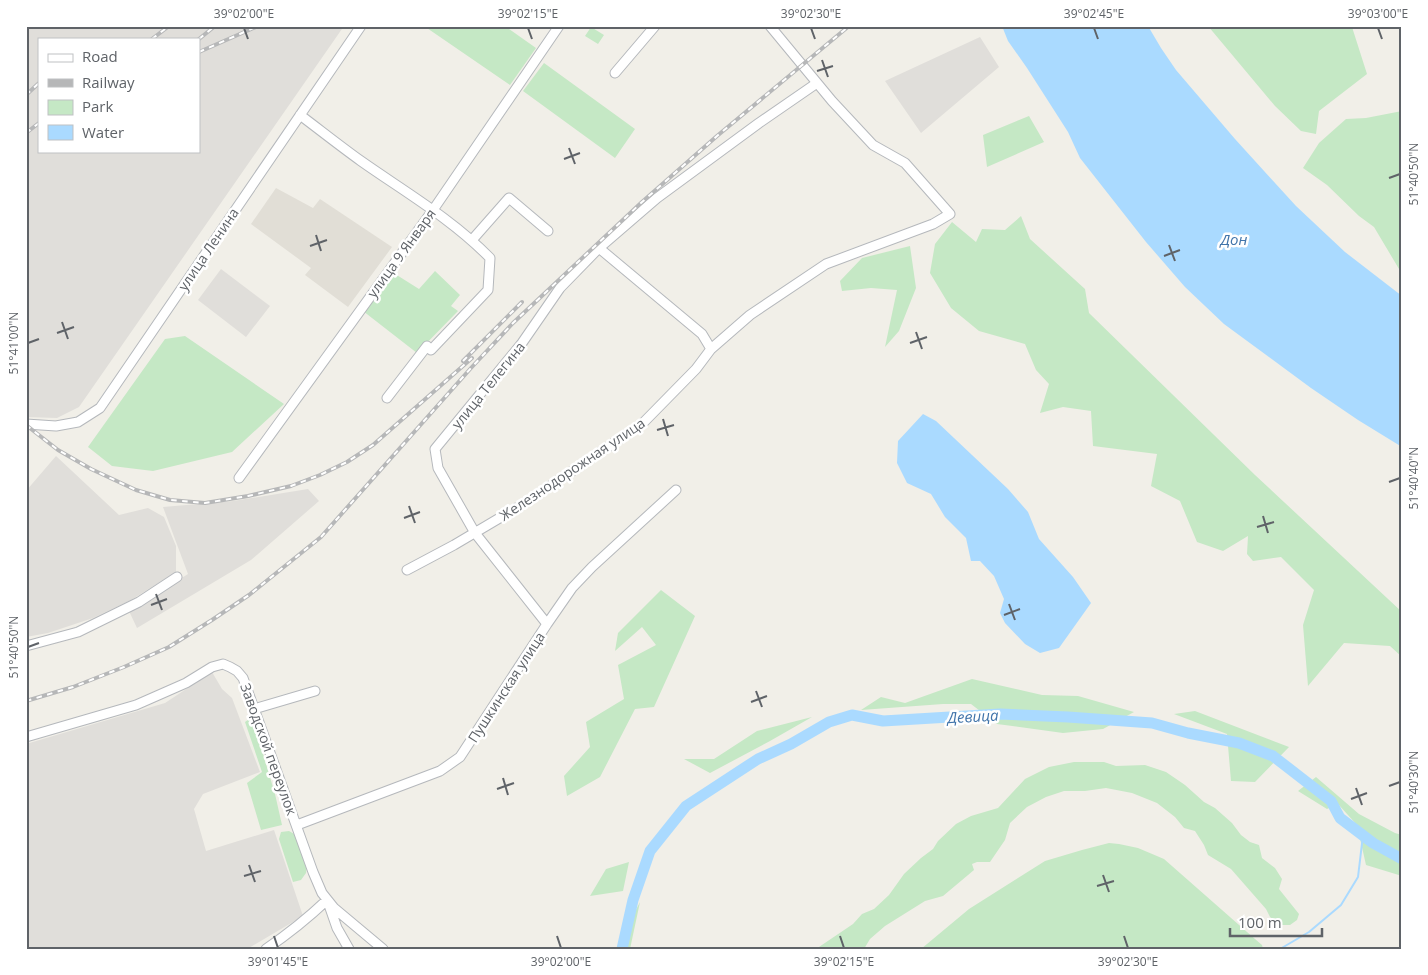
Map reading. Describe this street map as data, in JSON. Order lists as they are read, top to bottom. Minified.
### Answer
{"streets":{"street":["улица Ленина","улица 9 Января","улица Телегина","Железнодорожная улица","Пушкинская улица","Заводской переулок"]},"crossings":[["улица Телегина","Железнодорожная улица"],["улица Телегина","Пушкинская улица"],["Пушкинская улица","Заводской переулок"]],"water":["Дон","Девица"],"legend":["Road","Railway","Park","Water"],"scale_bar":"100 m","coordinates":["39°02'00\"E","39°02'15\"E","39°02'30\"E","39°02'45\"E","39°03'00\"E","51°40'50\"N","51°41'00\"N","51°40'40\"N","51°40'30\"N","39°01'45\"E"]}
